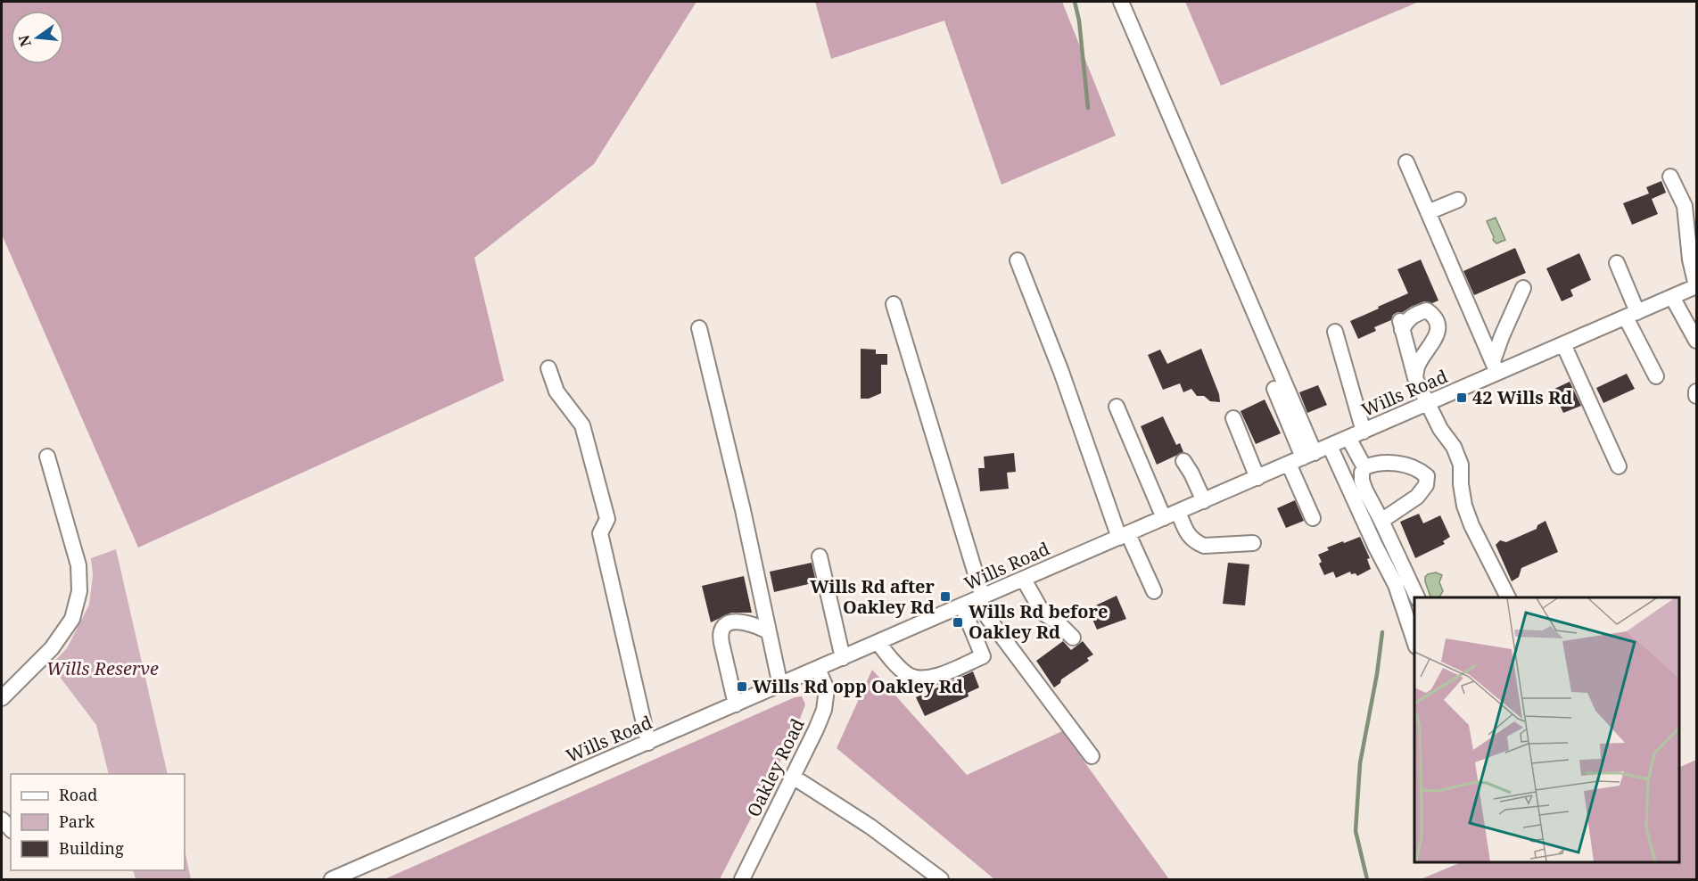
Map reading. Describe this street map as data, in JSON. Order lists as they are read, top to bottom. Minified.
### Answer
{"streets":{"street":["Wills Road","Oakley Road"]},"crossings":[["Wills Road","Oakley Road"]],"parks":["Wills Reserve"],"places":{"transit":["42 Wills Rd","Wills Rd after Oakley Rd","Wills Rd before Oakley Rd","Wills Rd opp Oakley Rd"]},"legend":["Road","Park","Building"],"north":"left"}
